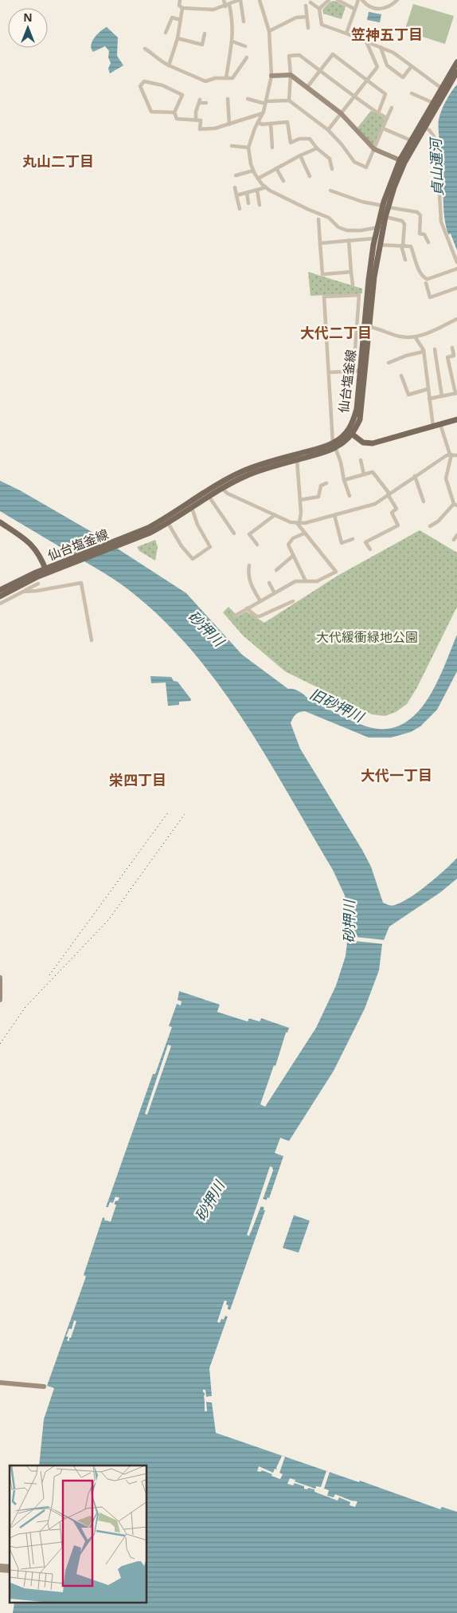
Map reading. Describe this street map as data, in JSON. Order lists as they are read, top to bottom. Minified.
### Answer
{"streets":{"main road":["仙台塩釜線"]},"districts":["笠神五丁目","丸山二丁目","大代二丁目","大代一丁目","栄四丁目"],"water":["貞山運河","砂押川","旧砂押川"],"parks":["大代緩衝緑地公園"],"north":"top"}
